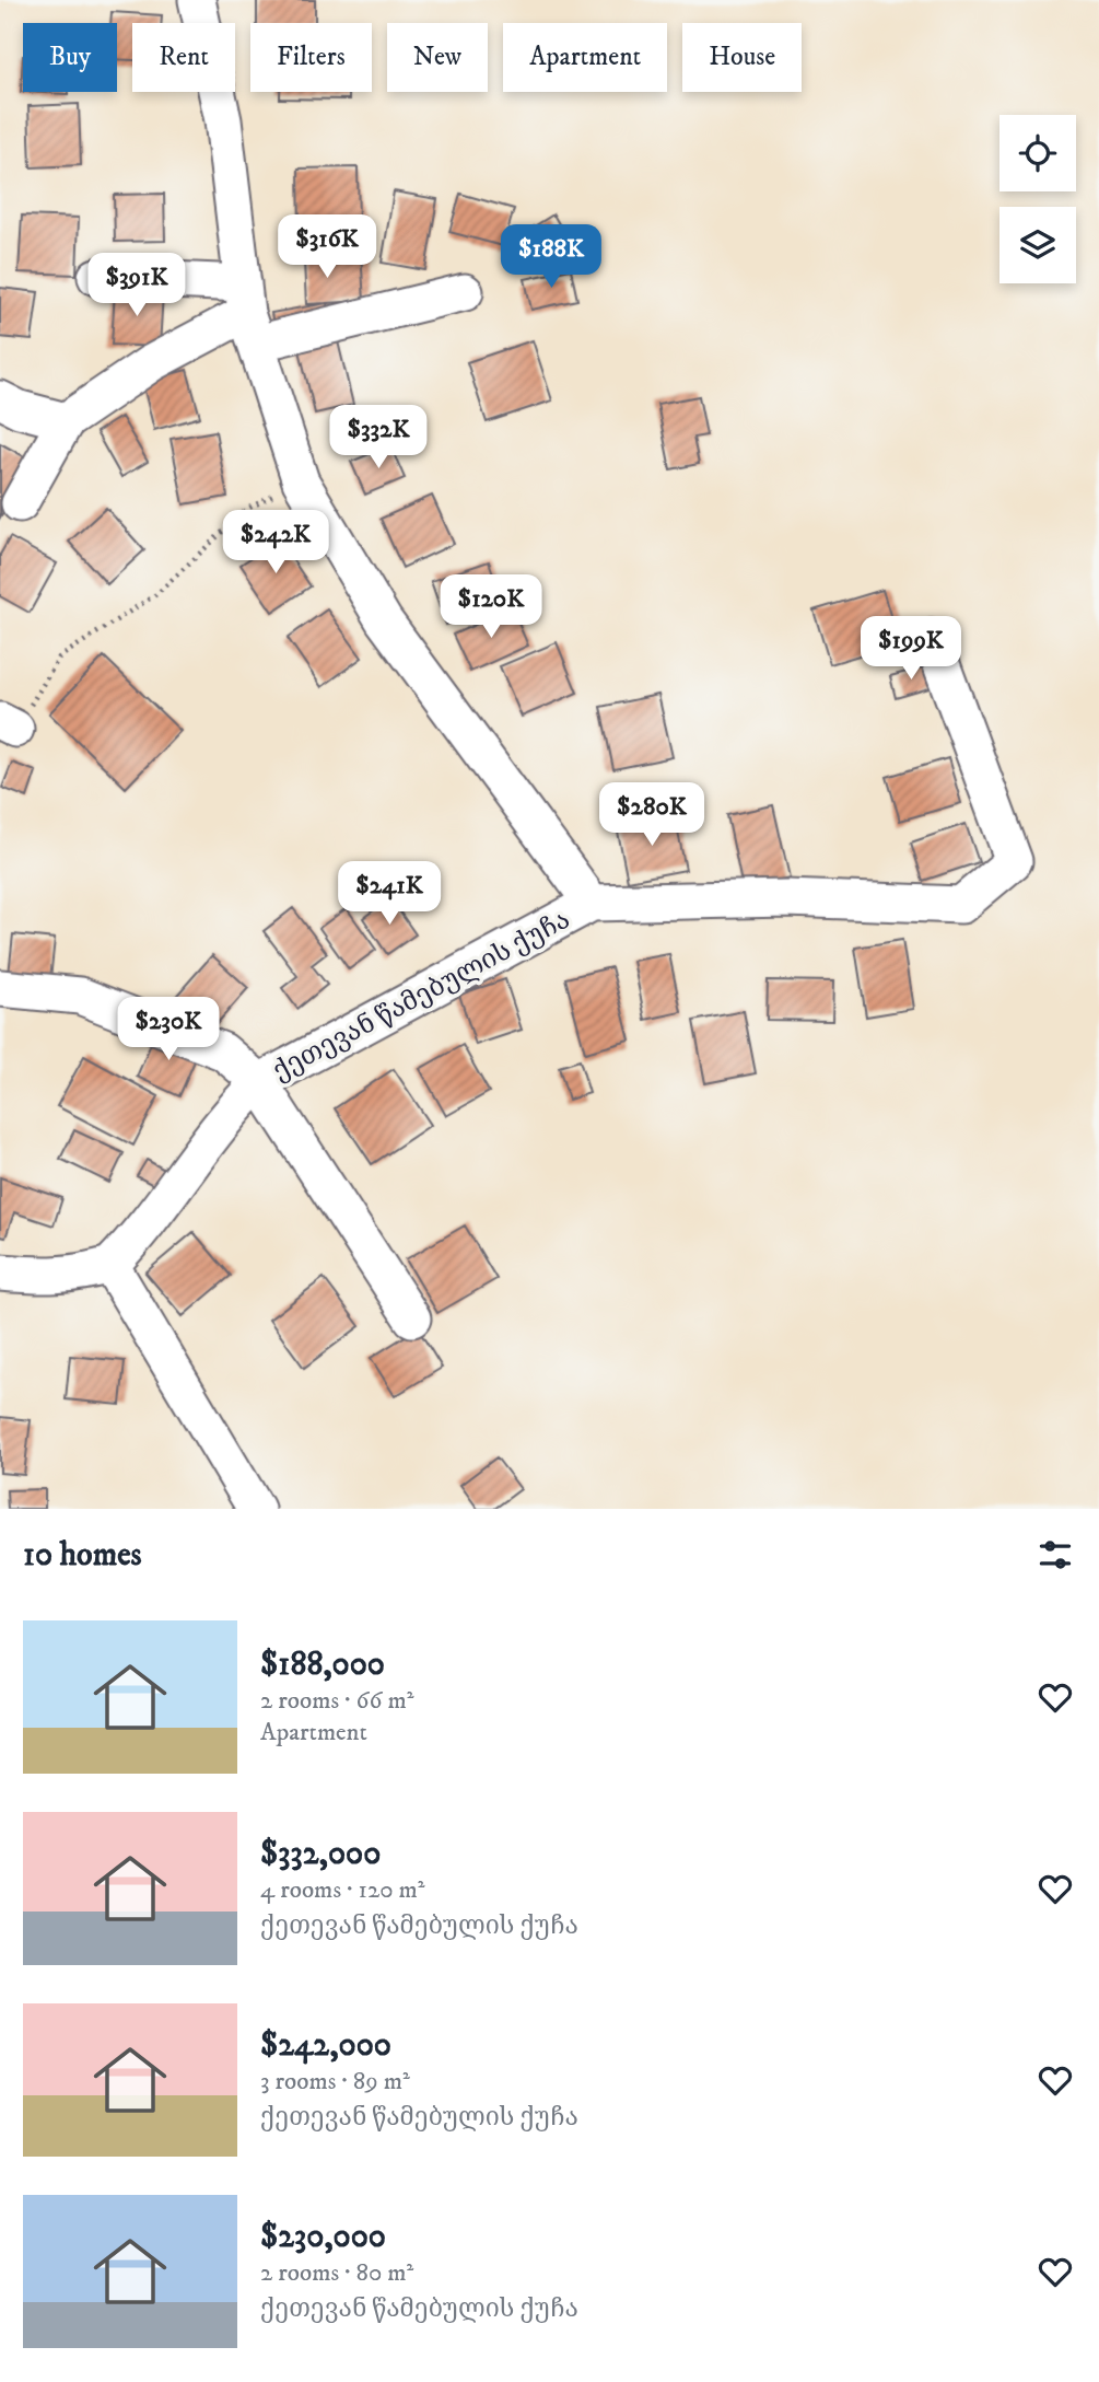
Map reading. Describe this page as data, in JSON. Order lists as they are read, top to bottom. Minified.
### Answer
{"streets":{"street":["ქეთევან წამებულის ქუჩა"]},"page":{"chip":["Buy","Rent","Filters","New","Apartment","House"],"price":["$316K","$188K","$391K","$332K","$242K","$120K","$199K","$280K","$241K","$230K"],"heading":"10 homes","list":[{"name":"$188,000","note":"2 rooms · 66 m² · Apartment"},{"name":"$332,000","note":"4 rooms · 120 m² · ქეთევან წამებულის ქუჩა"},{"name":"$242,000","note":"3 rooms · 89 m² · ქეთევან წამებულის ქუჩა"},{"name":"$230,000","note":"2 rooms · 80 m² · ქეთევან წამებულის ქუჩა"}]}}
